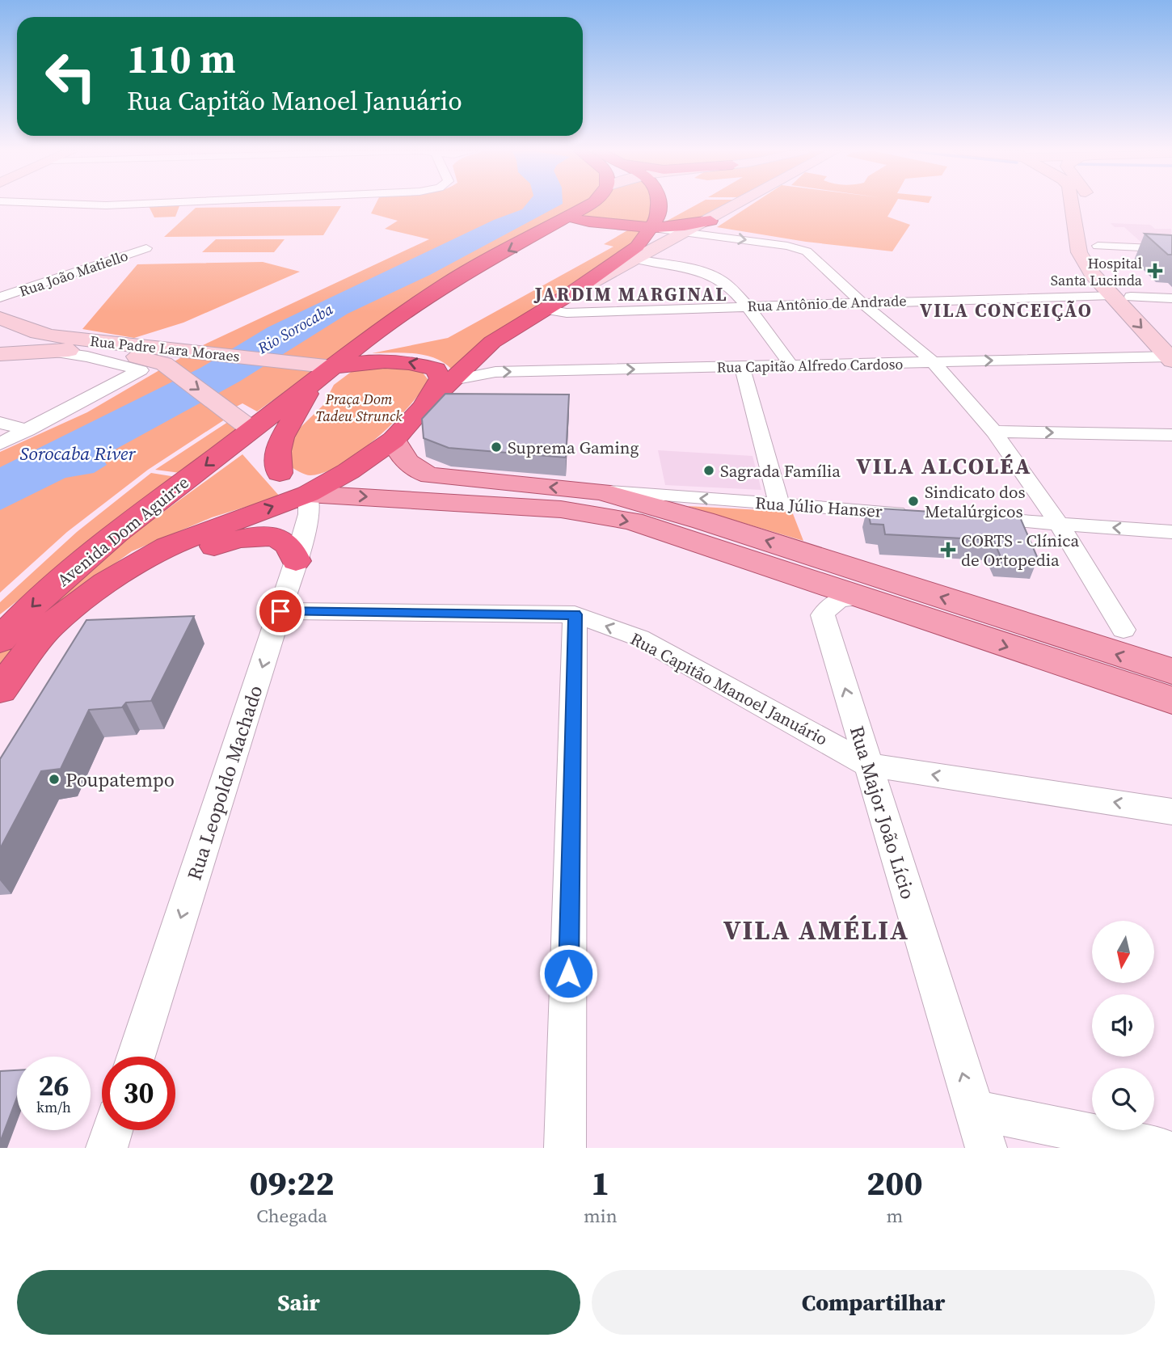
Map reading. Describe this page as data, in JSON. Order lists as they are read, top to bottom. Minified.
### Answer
{"streets":{"highway":["Avenida Dom Aguirre"],"main road":["Rua Padre Lara Moraes"],"street":["Rua João Matiello","Rua Antônio de Andrade","Rua Capitão Alfredo Cardoso","Rua Júlio Hanser","Rua Capitão Manoel Januário","Rua Leopoldo Machado","Rua Major João Lício"]},"crossings":[["Rua Padre Lara Moraes","Avenida Dom Aguirre"],["Avenida Dom Aguirre","Rua Leopoldo Machado"],["Rua Capitão Manoel Januário","Rua Leopoldo Machado"],["Rua Capitão Manoel Januário","Rua Major João Lício"]],"one_way":["Rua Júlio Hanser","Rua Capitão Manoel Januário","Rua Leopoldo Machado","Rua Major João Lício"],"districts":["JARDIM MARGINAL","VILA CONCEIÇÃO","VILA ALCOLÉA","VILA AMÉLIA"],"water":["Rio Sorocaba","Sorocaba River"],"parks":["Praça Dom Tadeu Strunck"],"places":{"health":["Hospital Santa Lucinda","CORTS - Clínica de Ortopedia"],"other":["Suprema Gaming","Sagrada Família","Sindicato dos Metalúrgicos","Poupatempo"]},"north":"bottom","page":{"turn":["110 m","Rua Capitão Manoel Januário"],"speed":"26 km/h","limit":"30","eta":["09:22","Chegada","1","min","200","m"],"buttons":["Sair","Compartilhar"]}}
